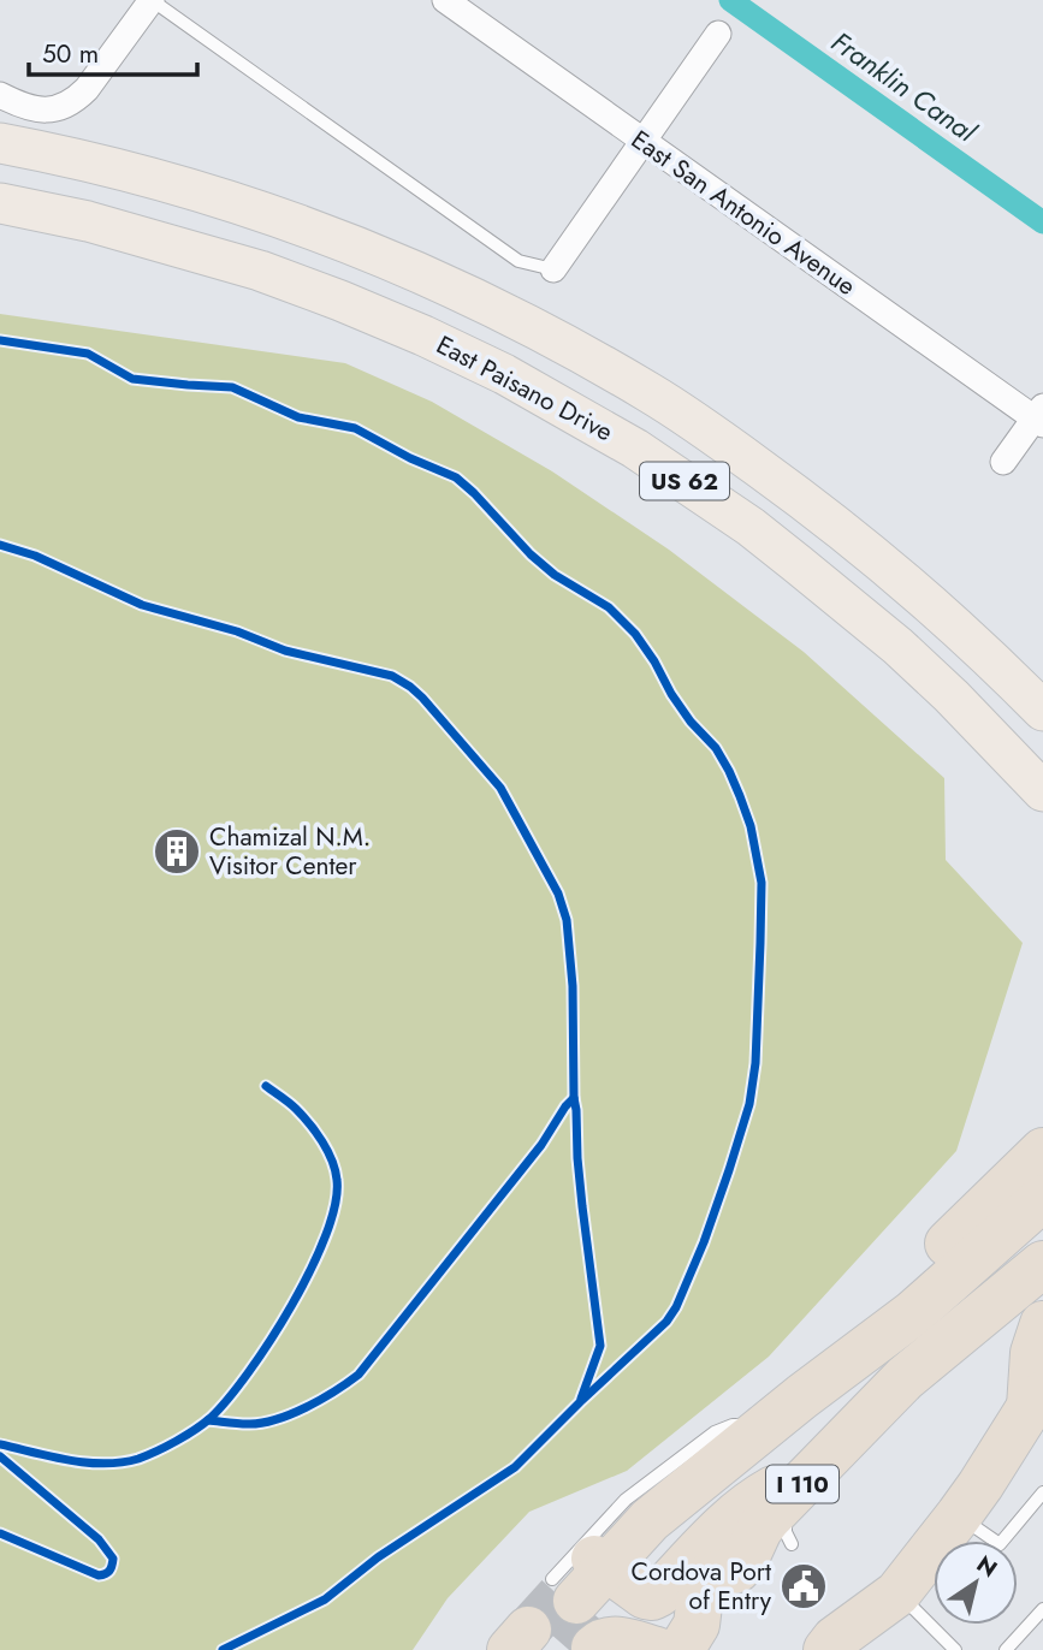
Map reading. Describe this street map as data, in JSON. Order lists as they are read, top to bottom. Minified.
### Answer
{"streets":{"highway":["I 110"],"main road":["East Paisano Drive","US 62"],"street":["East San Antonio Avenue"]},"water":["Franklin Canal"],"places":{"building":["Chamizal N.M. Visitor Center"],"public building":["Cordova Port of Entry"]},"scale_bar":"50 m","north":"top right"}
